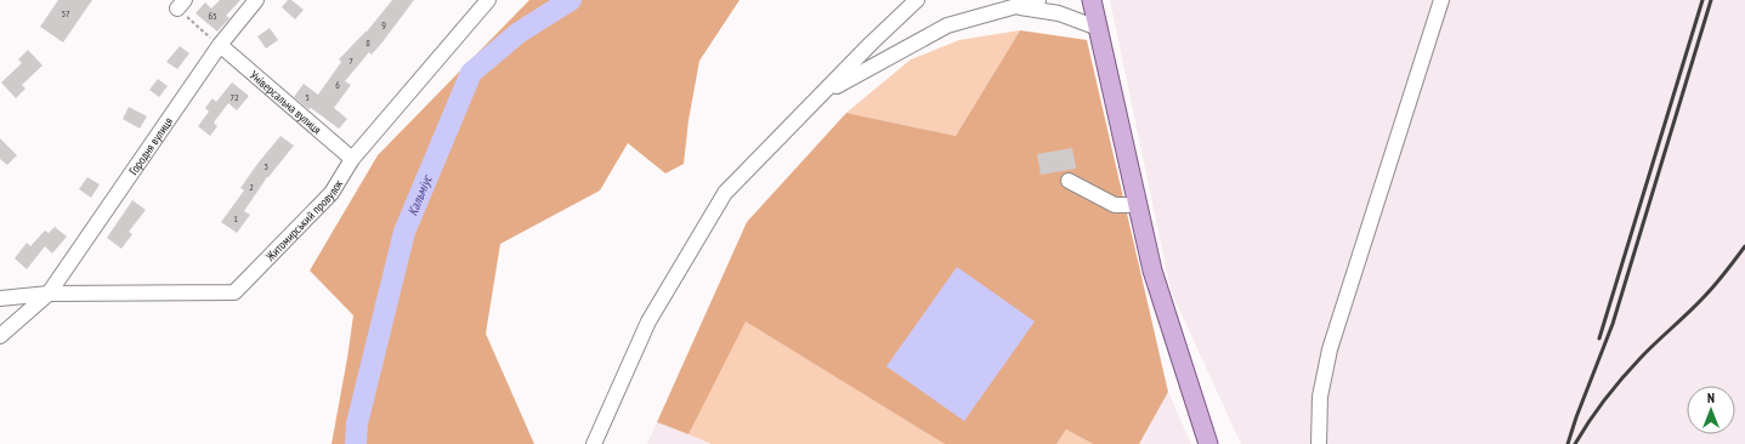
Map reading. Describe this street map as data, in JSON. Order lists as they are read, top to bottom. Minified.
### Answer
{"streets":{"street":["Універсальна вулиця","Городня вулиця","Житомирський провулок"]},"crossings":[["Універсальна вулиця","Городня вулиця"],["Універсальна вулиця","Житомирський провулок"],["Городня вулиця","Житомирський провулок"]],"water":["Кальміус"],"house_numbers":["57","65","9","8","7","6","72","5","3","2","1"],"north":"top"}
